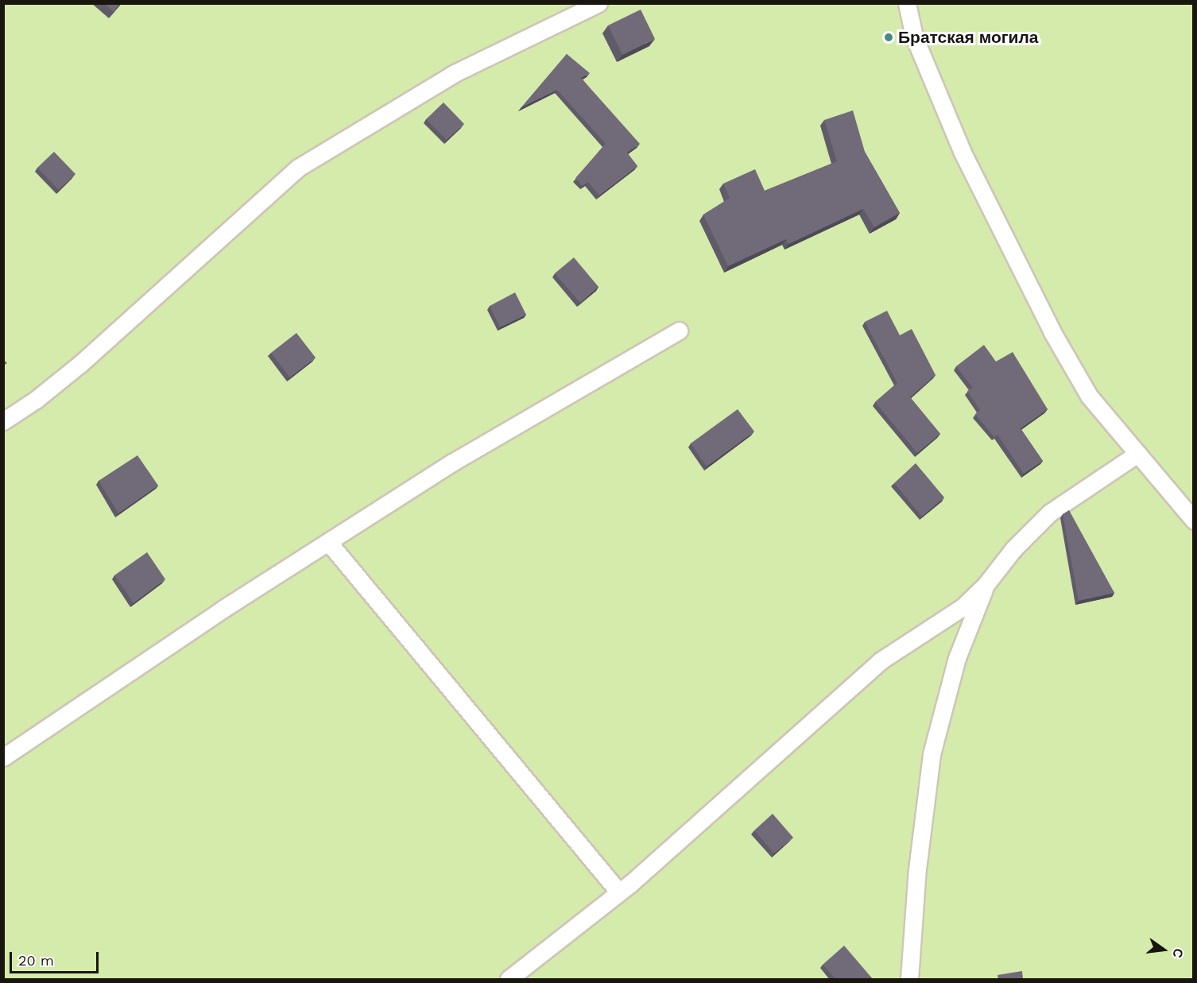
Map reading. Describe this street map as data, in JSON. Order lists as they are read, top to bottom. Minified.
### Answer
{"places":["Братская могила"],"scale_bar":"20 m","north":"right"}
